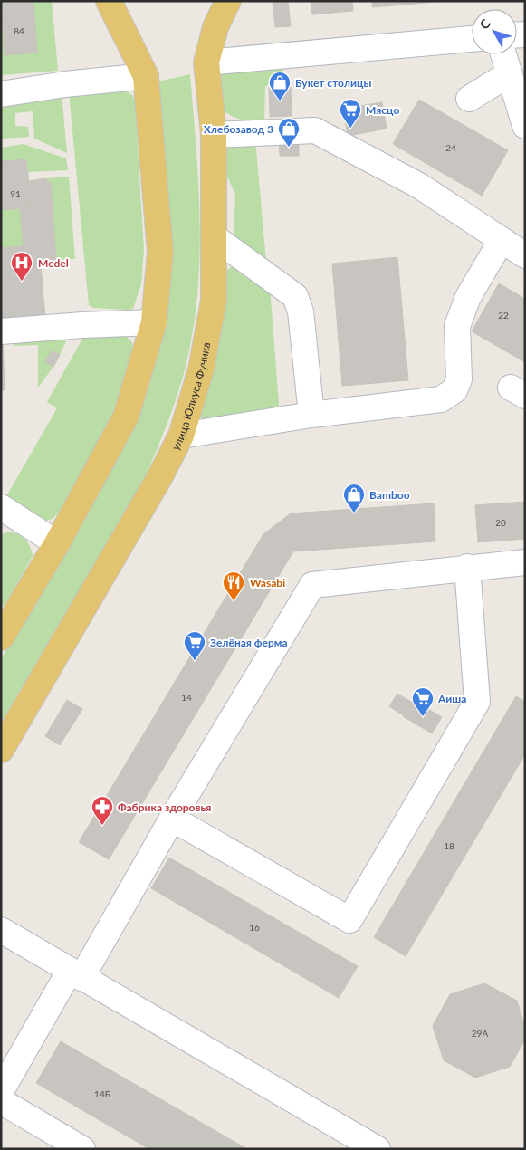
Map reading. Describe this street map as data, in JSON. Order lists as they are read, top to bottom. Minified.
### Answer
{"streets":{"main road":["улица Юлиуса Фучика"]},"places":{"shop":["Букет столицы","Хлебозавод 3","Bamboo"],"supermarket":["Мясцо","Зелёная ферма","Аиша"],"hospital":["Medel"],"restaurant":["Wasabi"],"pharmacy":["Фабрика здоровья"]},"house_numbers":["84","24","91","22","20","14","18","16","29А","14Б"],"north":"top left"}
